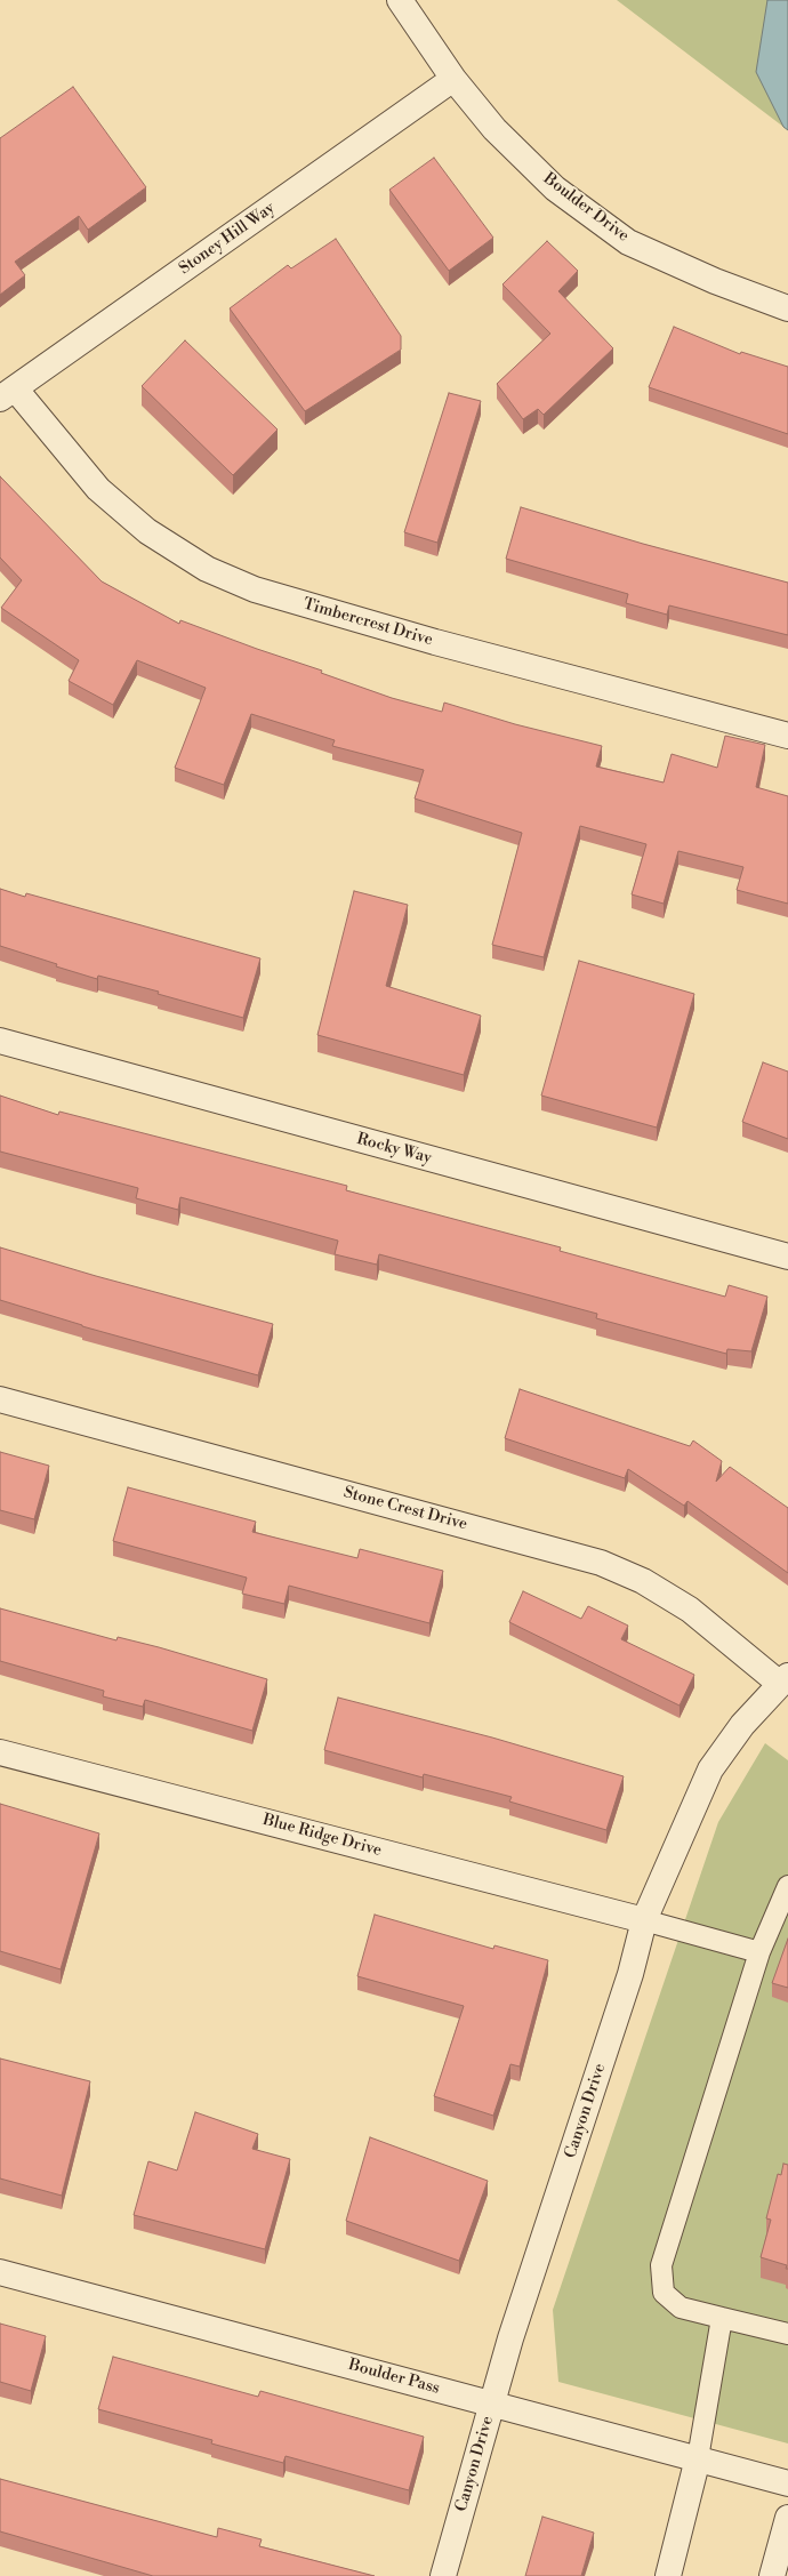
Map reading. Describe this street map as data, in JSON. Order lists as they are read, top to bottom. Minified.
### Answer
{"streets":{"street":["Boulder Drive","Stoney Hill Way","Timbercrest Drive","Rocky Way","Stone Crest Drive","Blue Ridge Drive","Canyon Drive","Boulder Pass"]},"crossings":[["Boulder Drive","Stoney Hill Way"],["Stoney Hill Way","Timbercrest Drive"],["Stone Crest Drive","Canyon Drive"],["Blue Ridge Drive","Canyon Drive"],["Canyon Drive","Boulder Pass"]]}
